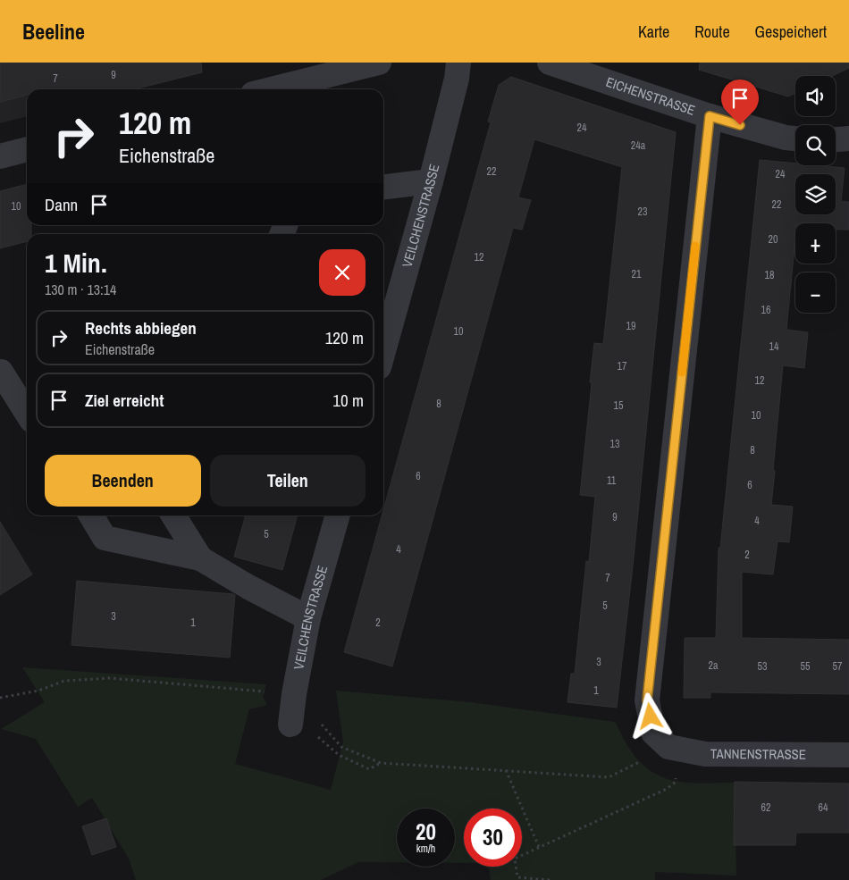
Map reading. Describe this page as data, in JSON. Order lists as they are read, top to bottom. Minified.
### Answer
{"streets":{"street":["EICHENSTRASSE","VEILCHENSTRASSE","TANNENSTRASSE"]},"house_numbers":["9","7","24","24a","22","24","22","10","23","20","12","21","18","16","19","10","14","17","12","8","15","10","13","8","6","11","6","9","4","5","4","2","7","5","3","1","2","3","2a","53","55","57","1","62","64"],"page":{"header":"Beeline","nav":["Karte","Route","Gespeichert"],"map_buttons":["+","−"],"turn":["120 m","Eichenstraße"],"then":"Dann","heading":["1 Min.","130 m · 13:14"],"list":[{"name":"Rechts abbiegen","note":"Eichenstraße","value":"120 m"},{"name":"Ziel erreicht","value":"10 m"}],"buttons":["Beenden","Teilen"],"speed":"20 km/h","limit":"30"}}
